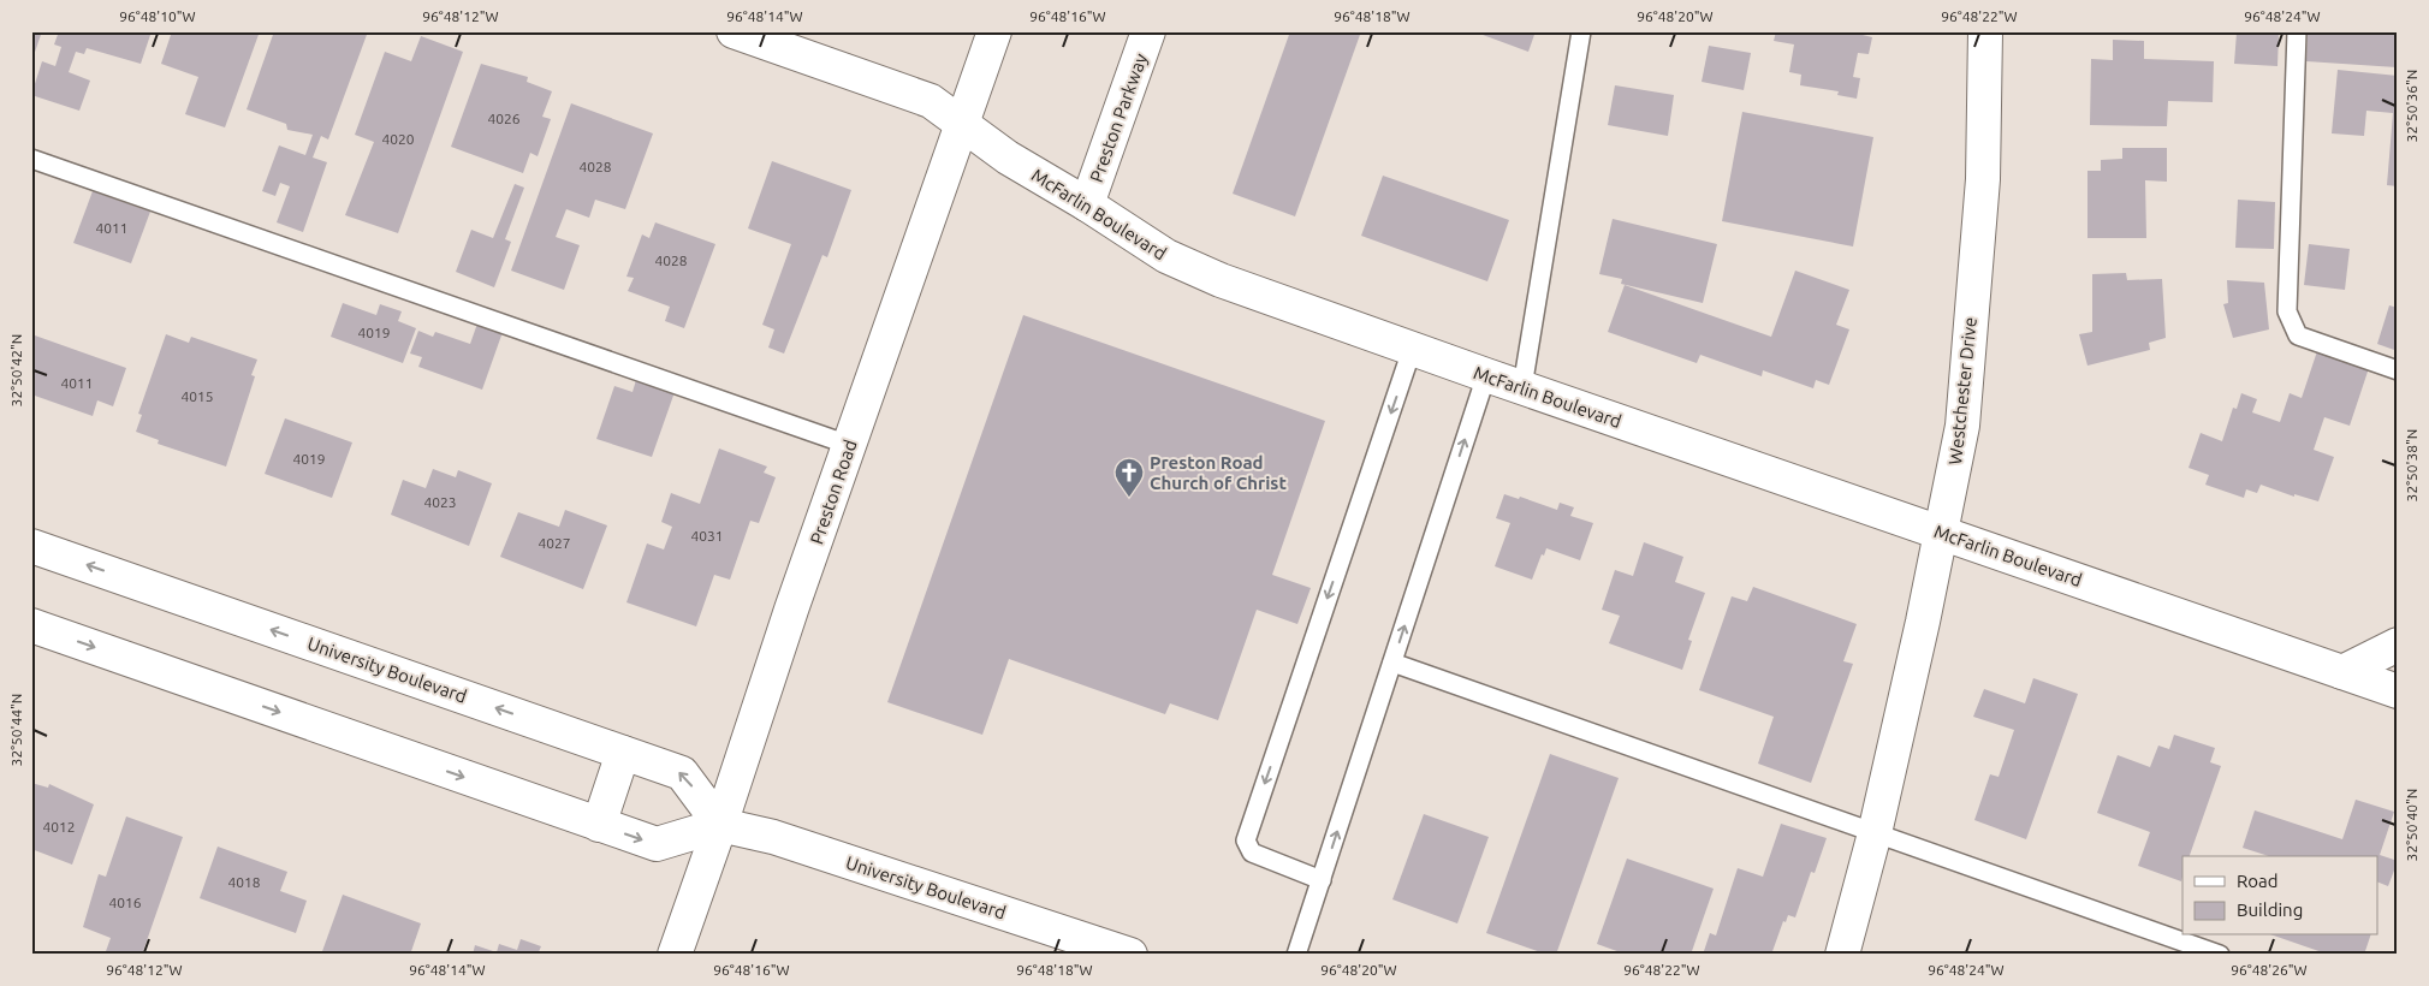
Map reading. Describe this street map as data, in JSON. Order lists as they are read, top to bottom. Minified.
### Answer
{"streets":{"street":["Preston Parkway","McFarlin Boulevard","Westchester Drive","Preston Road","University Boulevard"]},"crossings":[["Preston Parkway","McFarlin Boulevard"],["McFarlin Boulevard","Westchester Drive"],["McFarlin Boulevard","Preston Road"],["Preston Road","University Boulevard"]],"places":{"church":["Preston Road Church of Christ"]},"house_numbers":["4026","4020","4028","4011","4028","4019","4011","4015","4019","4023","4031","4027","4012","4018","4016"],"legend":["Road","Building"],"coordinates":["96°48'10\"W","96°48'12\"W","96°48'14\"W","96°48'16\"W","96°48'18\"W","96°48'20\"W","96°48'22\"W","96°48'24\"W","32°50'36\"N","32°50'42\"N","32°50'38\"N","32°50'44\"N","32°50'40\"N","96°48'26\"W"]}
